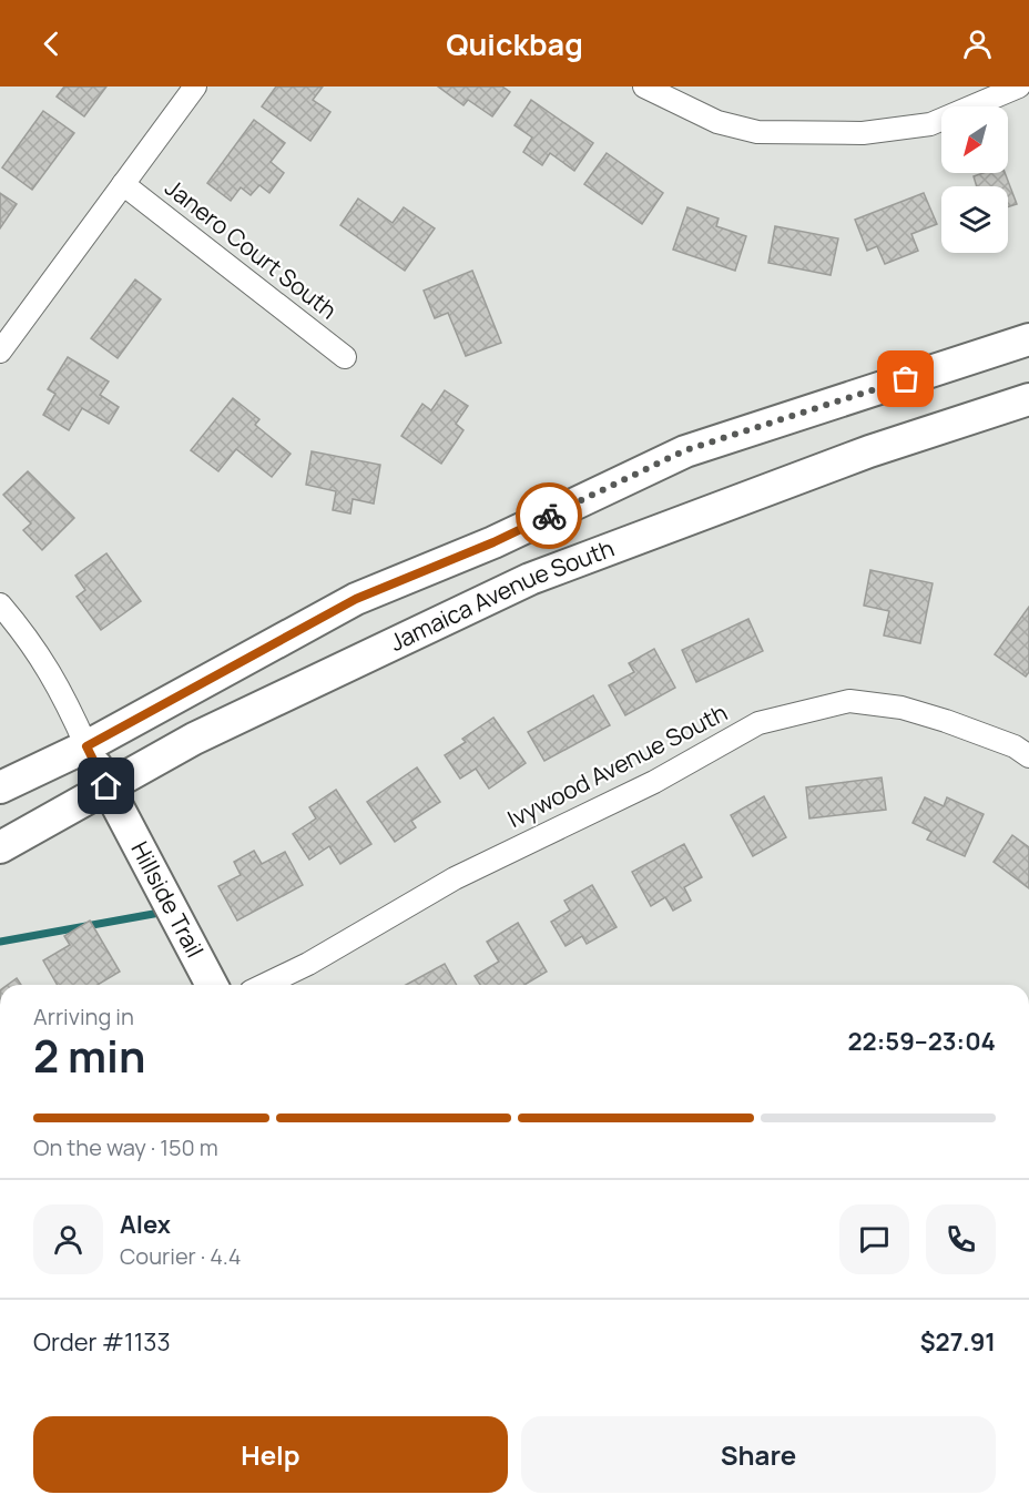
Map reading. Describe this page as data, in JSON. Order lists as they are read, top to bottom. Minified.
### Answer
{"streets":{"main road":["Jamaica Avenue South","Hillside Trail"],"street":["Janero Court South","Ivywood Avenue South"]},"crossings":[["Jamaica Avenue South","Hillside Trail"]],"north":"bottom left","page":{"header":"Quickbag","heading":["2 min","Arriving in","22:59–23:04"],"panel":["Alex","Courier · 4.4","Order #1133","$27.91"],"bar":"On the way · 150 m","buttons":["Help","Share"]}}
